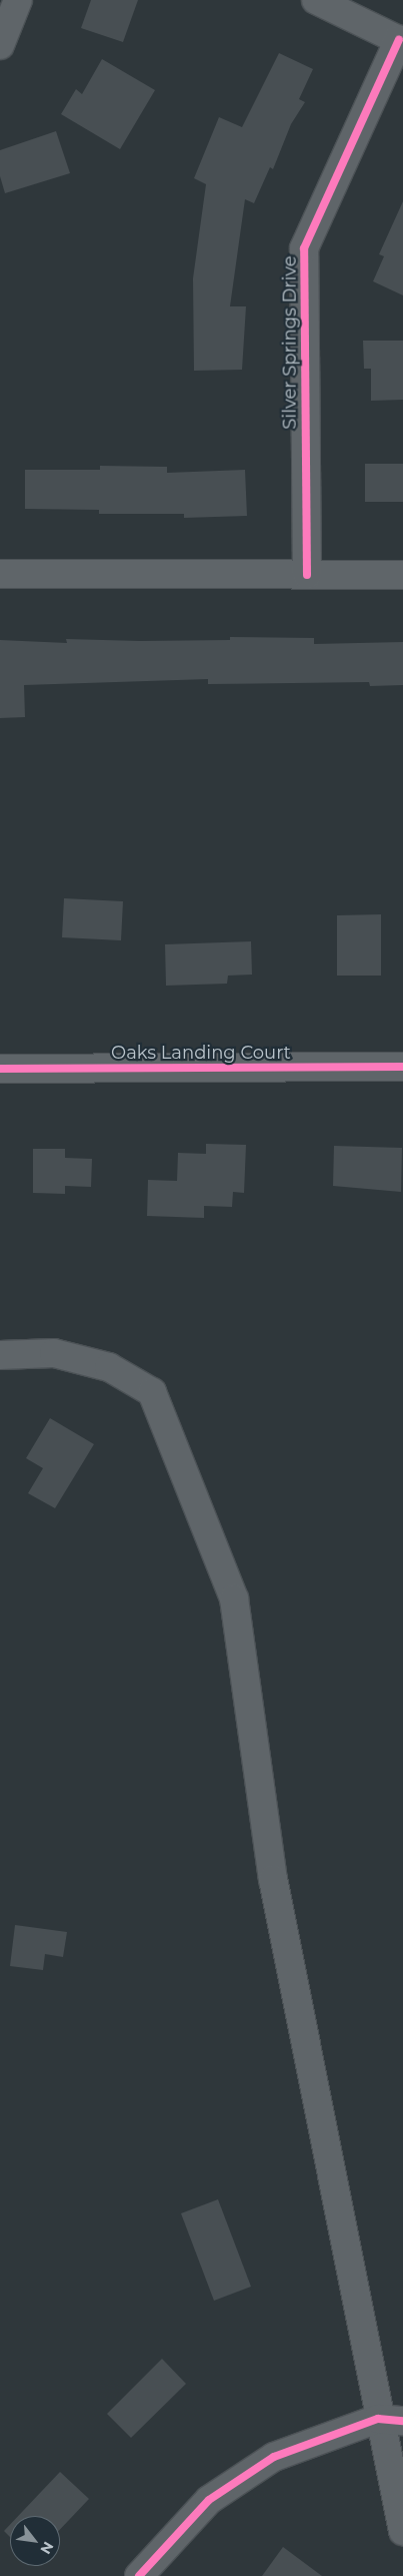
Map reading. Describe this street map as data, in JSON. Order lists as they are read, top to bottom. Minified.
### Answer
{"streets":{"street":["Silver Springs Drive","Oaks Landing Court"]},"north":"bottom right"}
